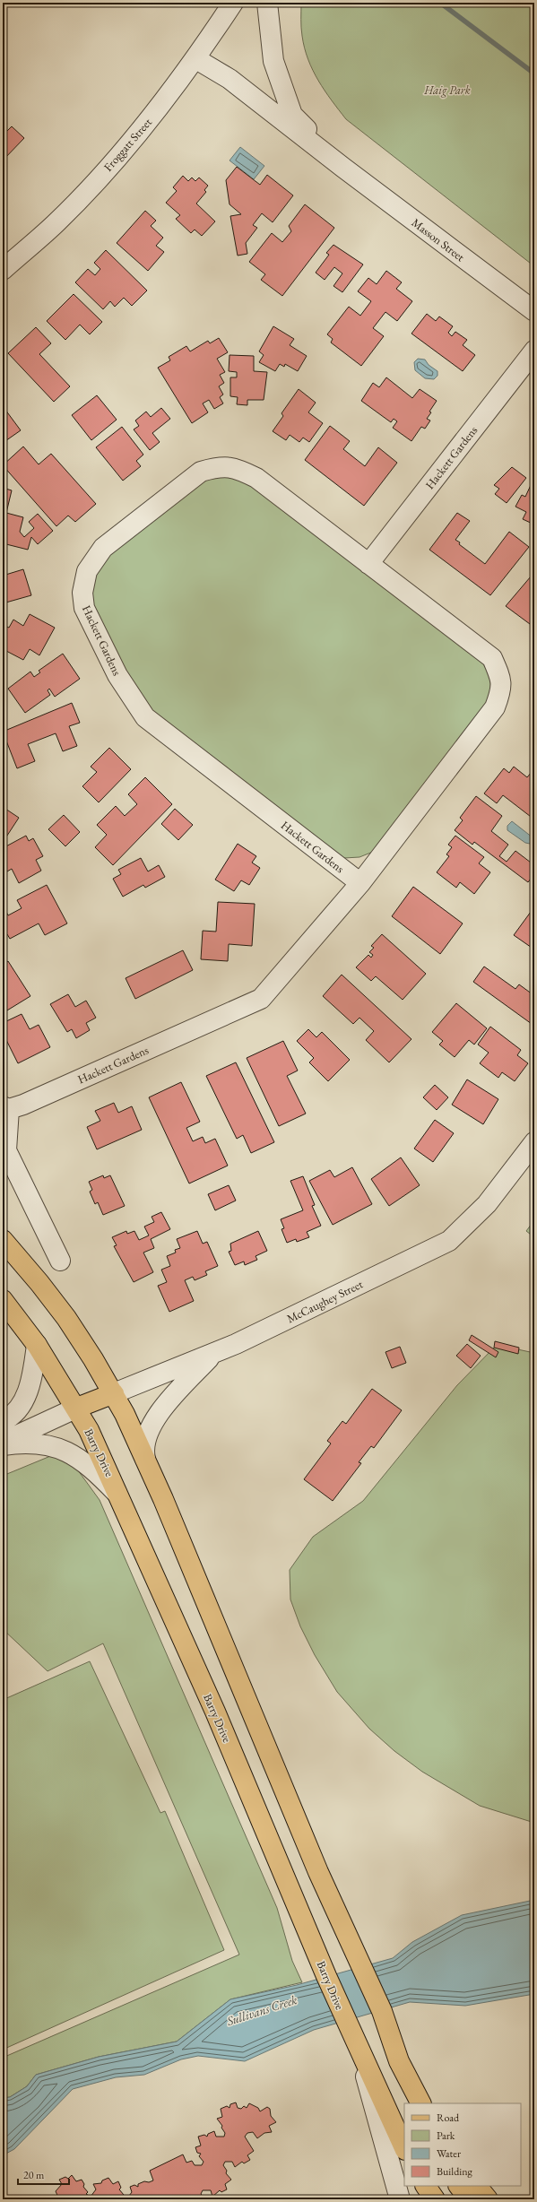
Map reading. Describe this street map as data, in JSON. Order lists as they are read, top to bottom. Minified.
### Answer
{"streets":{"main road":["McCaughey Street","Barry Drive"],"street":["Froggatt Street","Masson Street","Hackett Gardens"]},"crossings":[["Froggatt Street","Masson Street"],["McCaughey Street","Barry Drive"]],"water":["Sullivans Creek"],"parks":["Haig Park"],"legend":["Road","Park","Water","Building"],"scale_bar":"20 m"}
